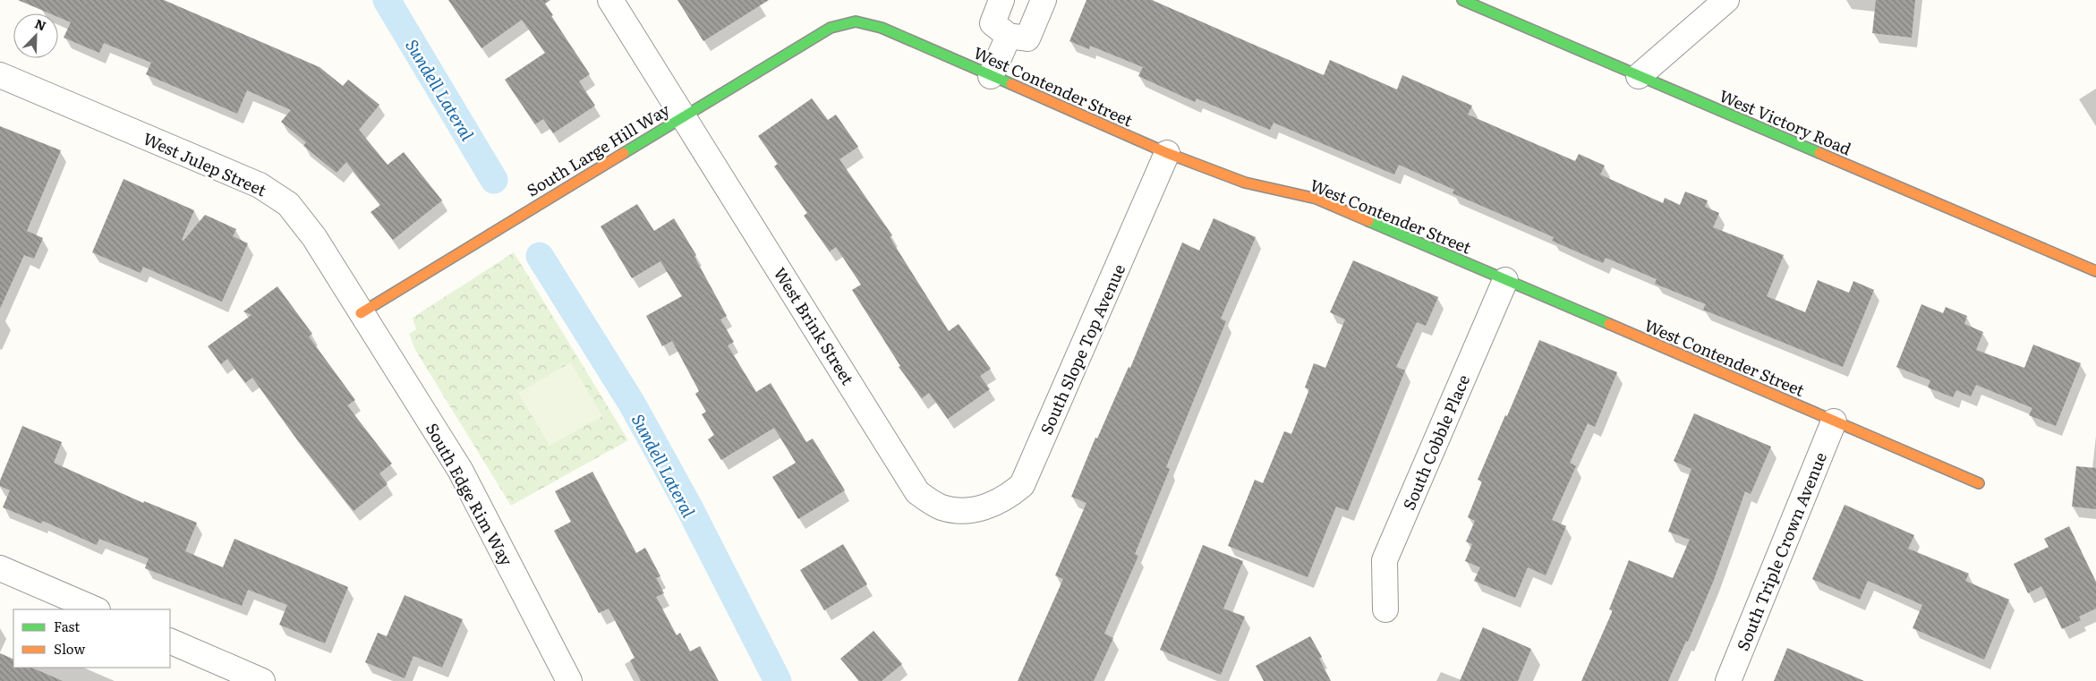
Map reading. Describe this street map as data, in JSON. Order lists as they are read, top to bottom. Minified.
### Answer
{"streets":{"street":["West Contender Street","West Victory Road","South Large Hill Way","West Julep Street","West Brink Street","South Slope Top Avenue","South Cobble Place","South Edge Rim Way","South Triple Crown Avenue"]},"crossings":[["West Contender Street","South Large Hill Way"],["West Contender Street","South Slope Top Avenue"],["West Contender Street","South Cobble Place"],["West Contender Street","South Triple Crown Avenue"],["South Large Hill Way","West Julep Street"],["South Large Hill Way","West Brink Street"],["South Large Hill Way","South Edge Rim Way"],["West Julep Street","South Edge Rim Way"],["West Brink Street","South Slope Top Avenue"]],"water":["Sundell Lateral"],"legend":["Fast","Slow"],"north":"top right"}
